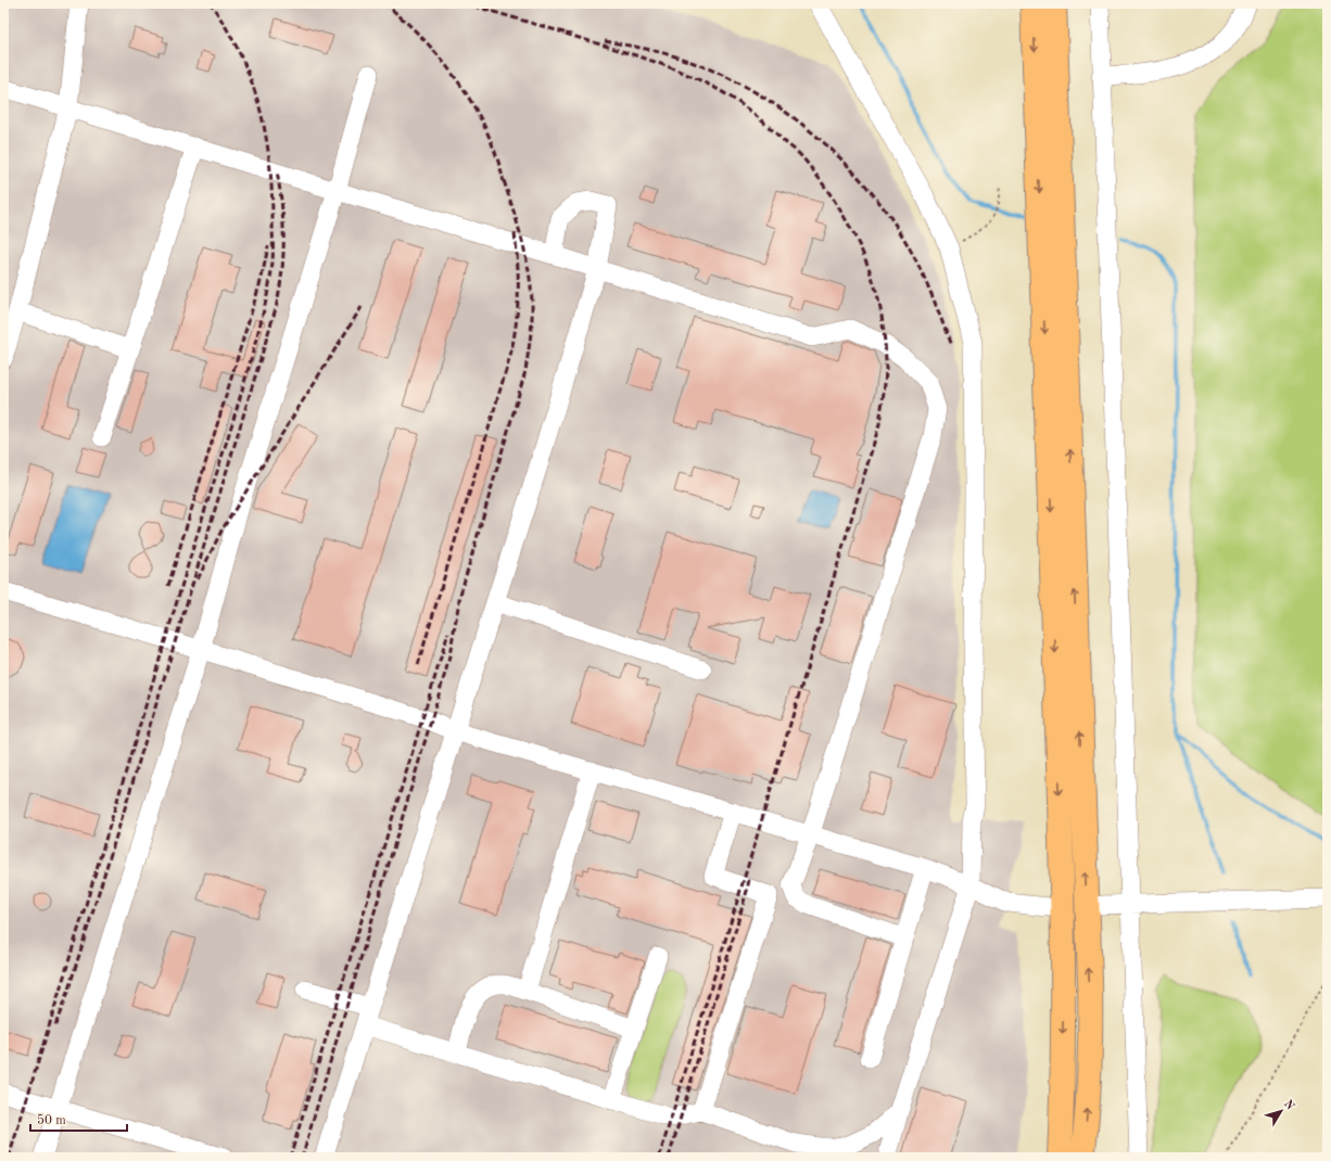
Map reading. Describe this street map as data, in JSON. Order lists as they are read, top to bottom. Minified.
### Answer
{"scale_bar":"50 m","north":"top right"}
